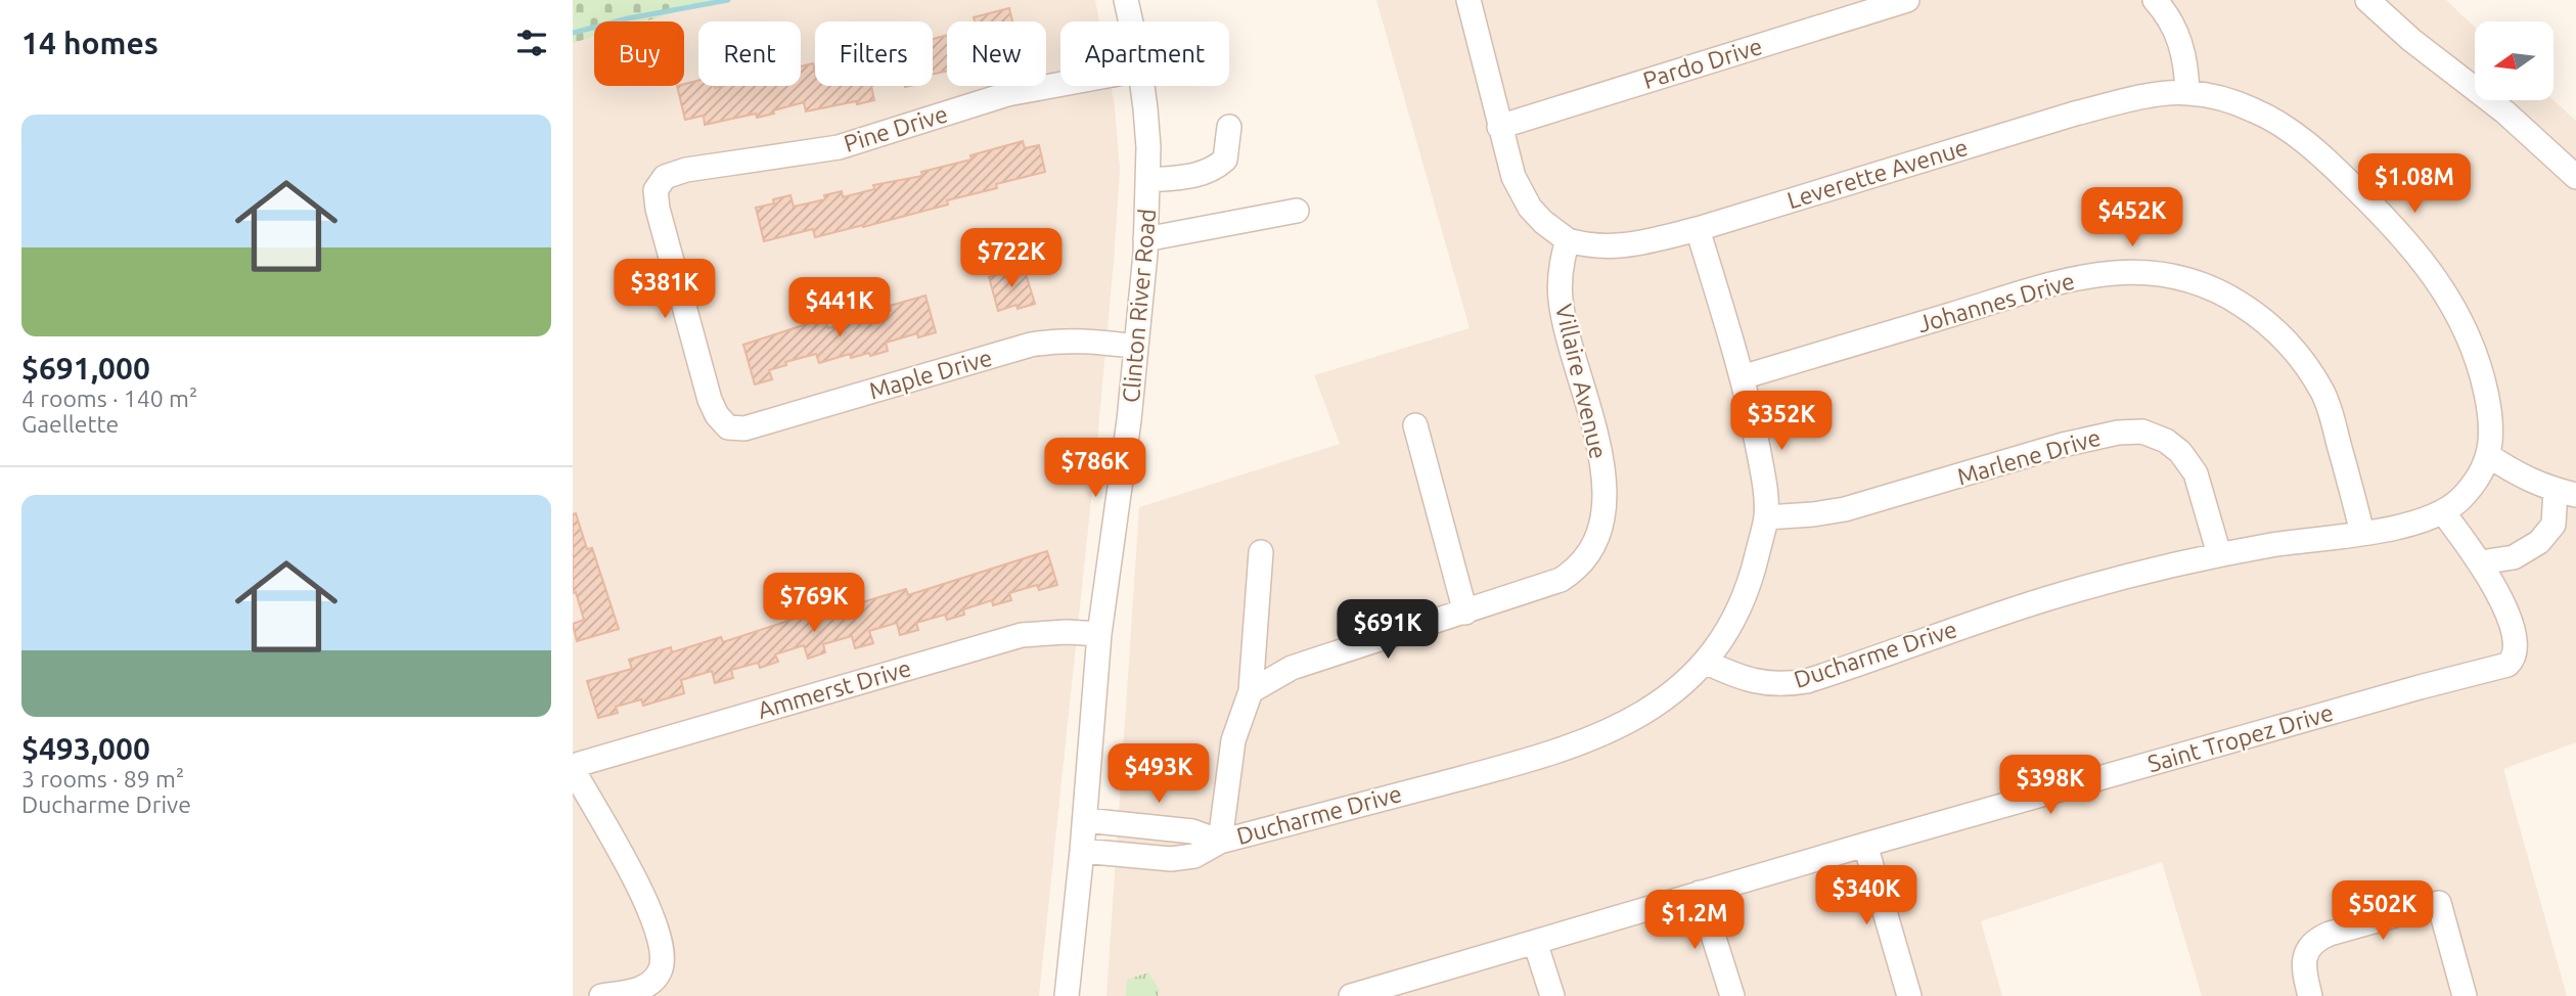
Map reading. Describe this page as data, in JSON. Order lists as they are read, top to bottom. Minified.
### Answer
{"streets":{"street":["Pardo Drive","Pine Drive","Leverette Avenue","Johannes Drive","Clinton River Road","Maple Drive","Villaire Avenue","Marlene Drive","Ducharme Drive","Ammerst Drive","Saint Tropez Drive"]},"crossings":[["Pine Drive","Maple Drive"],["Leverette Avenue","Villaire Avenue"],["Johannes Drive","Ducharme Drive"],["Clinton River Road","Maple Drive"],["Clinton River Road","Ducharme Drive"],["Clinton River Road","Ammerst Drive"],["Marlene Drive","Ducharme Drive"],["Ducharme Drive","Saint Tropez Drive"]],"north":"left","page":{"heading":"14 homes","chip":["Buy","Rent","Filters","New","Apartment"],"list":[{"name":"$691,000","note":"4 rooms · 140 m² · Gaellette"},{"name":"$493,000","note":"3 rooms · 89 m² · Ducharme Drive"}],"price":["$1.08M","$452K","$722K","$381K","$441K","$352K","$786K","$769K","$691K","$493K","$398K","$340K","$502K","$1.2M"]}}
